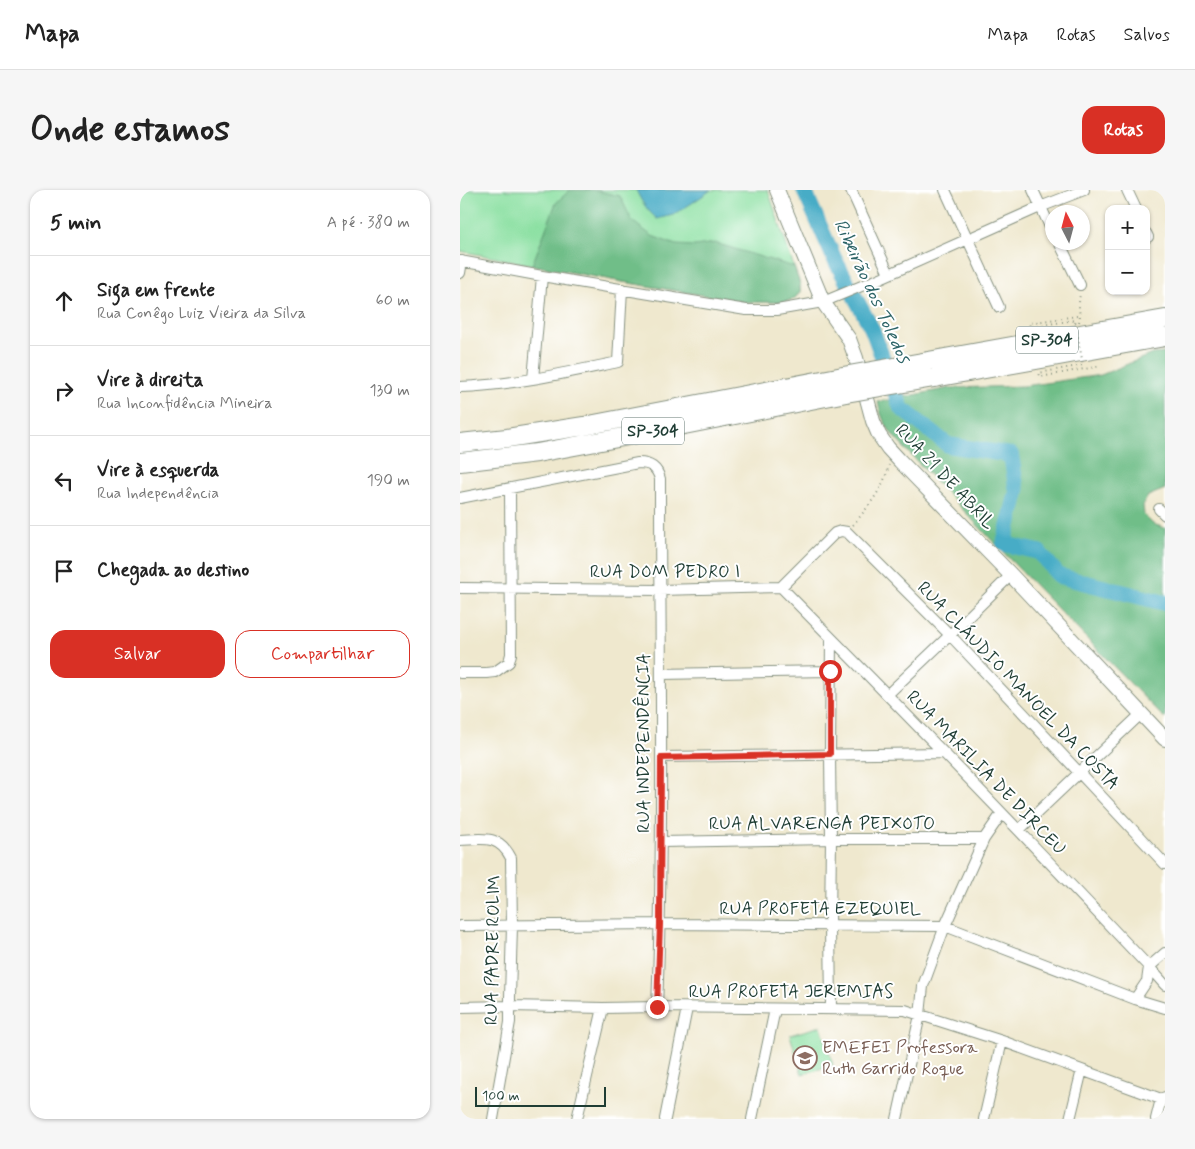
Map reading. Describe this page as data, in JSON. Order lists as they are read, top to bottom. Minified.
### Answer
{"streets":{"highway":["SP-304"],"street":["RUA 21 DE ABRIL","RUA DOM PEDRO I","RUA CLÁUDIO MANOEL DA COSTA","RUA INDEPENDÊNCIA","RUA MARILIA DE DIRCEU","RUA ALVARENGA PEIXOTO","RUA PROFETA EZEQUIEL","RUA PADRE ROLIM","RUA PROFETA JEREMIAS"]},"crossings":[["RUA DOM PEDRO I","RUA INDEPENDÊNCIA"],["RUA DOM PEDRO I","RUA MARILIA DE DIRCEU"],["RUA INDEPENDÊNCIA","RUA ALVARENGA PEIXOTO"],["RUA INDEPENDÊNCIA","RUA PROFETA EZEQUIEL"],["RUA INDEPENDÊNCIA","RUA PROFETA JEREMIAS"],["RUA PROFETA EZEQUIEL","RUA PADRE ROLIM"],["RUA PADRE ROLIM","RUA PROFETA JEREMIAS"]],"water":["Ribeirão dos Toledos"],"places":{"school or university":["EMEFEI Professora Ruth Garrido Roque"]},"scale_bar":"100 m","north":"top","page":{"header":"Mapa","nav":["Mapa","Rotas","Salvos"],"buttons":["Rotas",["Salvar","Compartilhar"]],"title":"Onde estamos","heading":["5 min","A pé · 380 m"],"map_buttons":["+","−"],"list":[["Siga em frente","Rua Conêgo Luiz Vieira da Silva","60 m"],["Vire à direita","Rua Inconfidência Mineira","130 m"],["Vire à esquerda","Rua Independência","190 m"],"Chegada ao destino"],"scale":"100 m"}}
